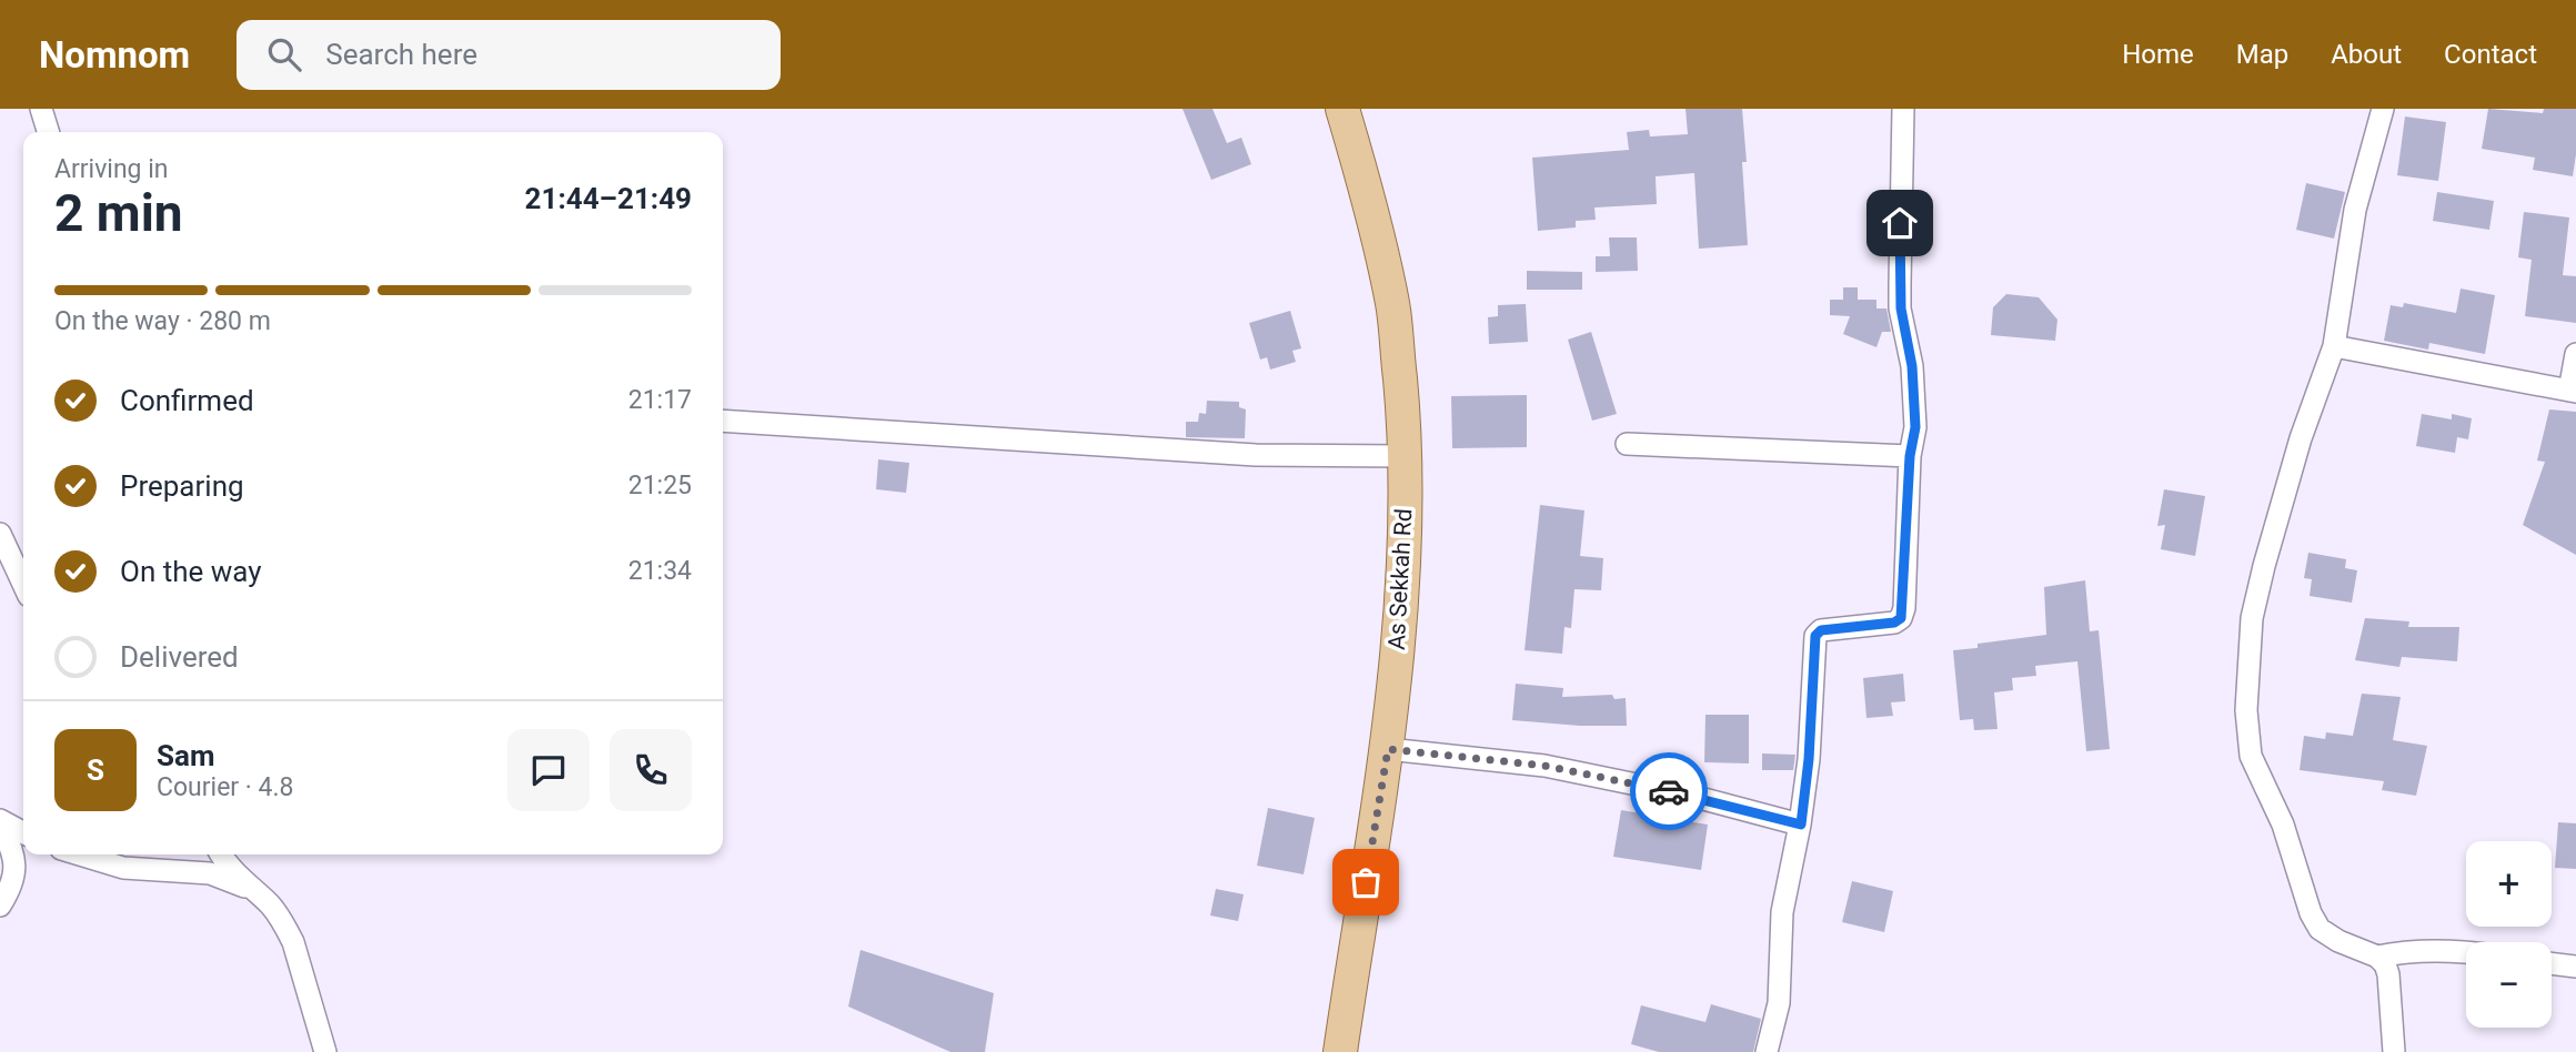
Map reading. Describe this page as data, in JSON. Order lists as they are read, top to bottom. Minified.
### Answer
{"streets":{"main road":["As Sekkah Rd"]},"page":{"header":"Nomnom","search":"Search here","nav":["Home","Map","About","Contact"],"heading":["2 min","Arriving in","21:44–21:49"],"panel":["Sam","Courier · 4.8"],"bar":"On the way · 280 m","list":[["Confirmed","21:17"],["Preparing","21:25"],["On the way","21:34"],"Delivered"],"round":"S","map_buttons":["+","−"]}}
